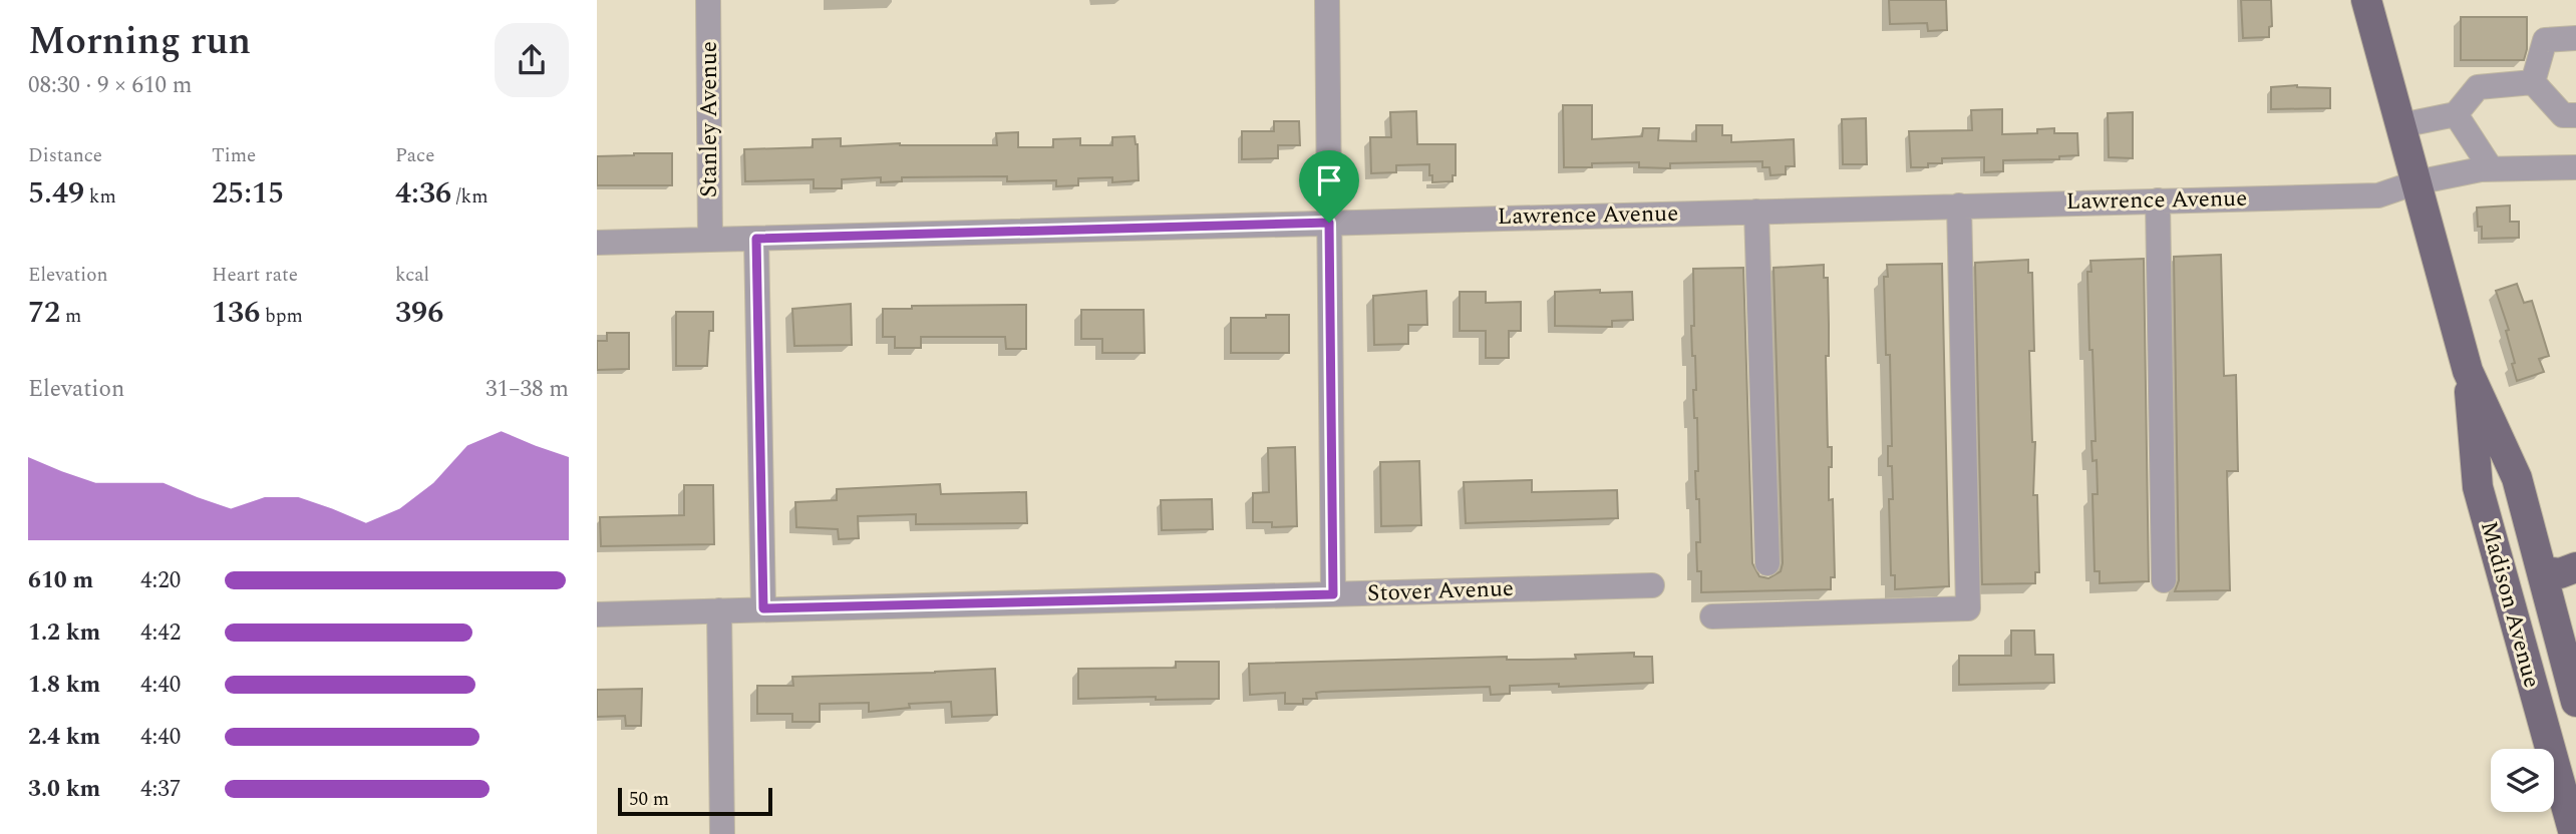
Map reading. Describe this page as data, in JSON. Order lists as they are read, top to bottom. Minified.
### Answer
{"streets":{"main road":["Madison Avenue"],"street":["Stanley Avenue","Lawrence Avenue","Stover Avenue"]},"crossings":[["Stanley Avenue","Lawrence Avenue"],["Lawrence Avenue","Madison Avenue"]],"scale_bar":"50 m","page":{"heading":["Morning run","08:30 · 9 × 610 m"],"stats":[["Distance","5.49 km"],["Time","25:15"],["Pace","4:36 /km"],["Elevation","72 m"],["Heart rate","136 bpm"],["kcal","396"]],"chart":["Elevation","31–38 m"],"list":[{"name":"610 m","note":"4:20"},{"name":"1.2 km","note":"4:42"},{"name":"1.8 km","note":"4:40"},{"name":"2.4 km","note":"4:40"},{"name":"3.0 km","note":"4:37"}],"scale":"50 m"}}
